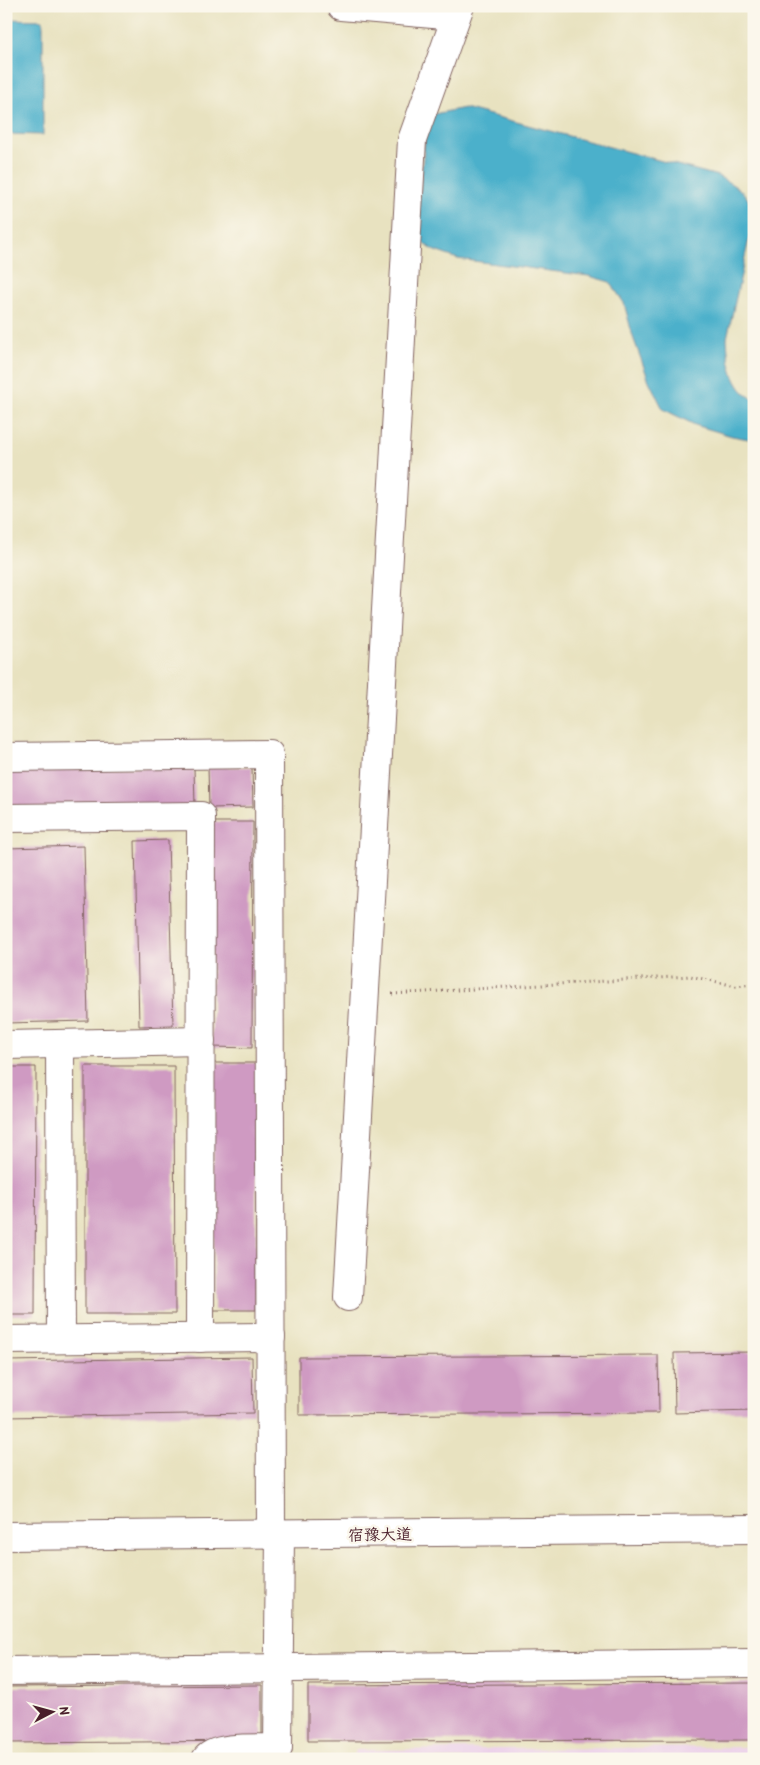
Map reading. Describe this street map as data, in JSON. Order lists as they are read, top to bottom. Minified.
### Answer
{"streets":{"street":["宿豫大道"]},"north":"right"}
